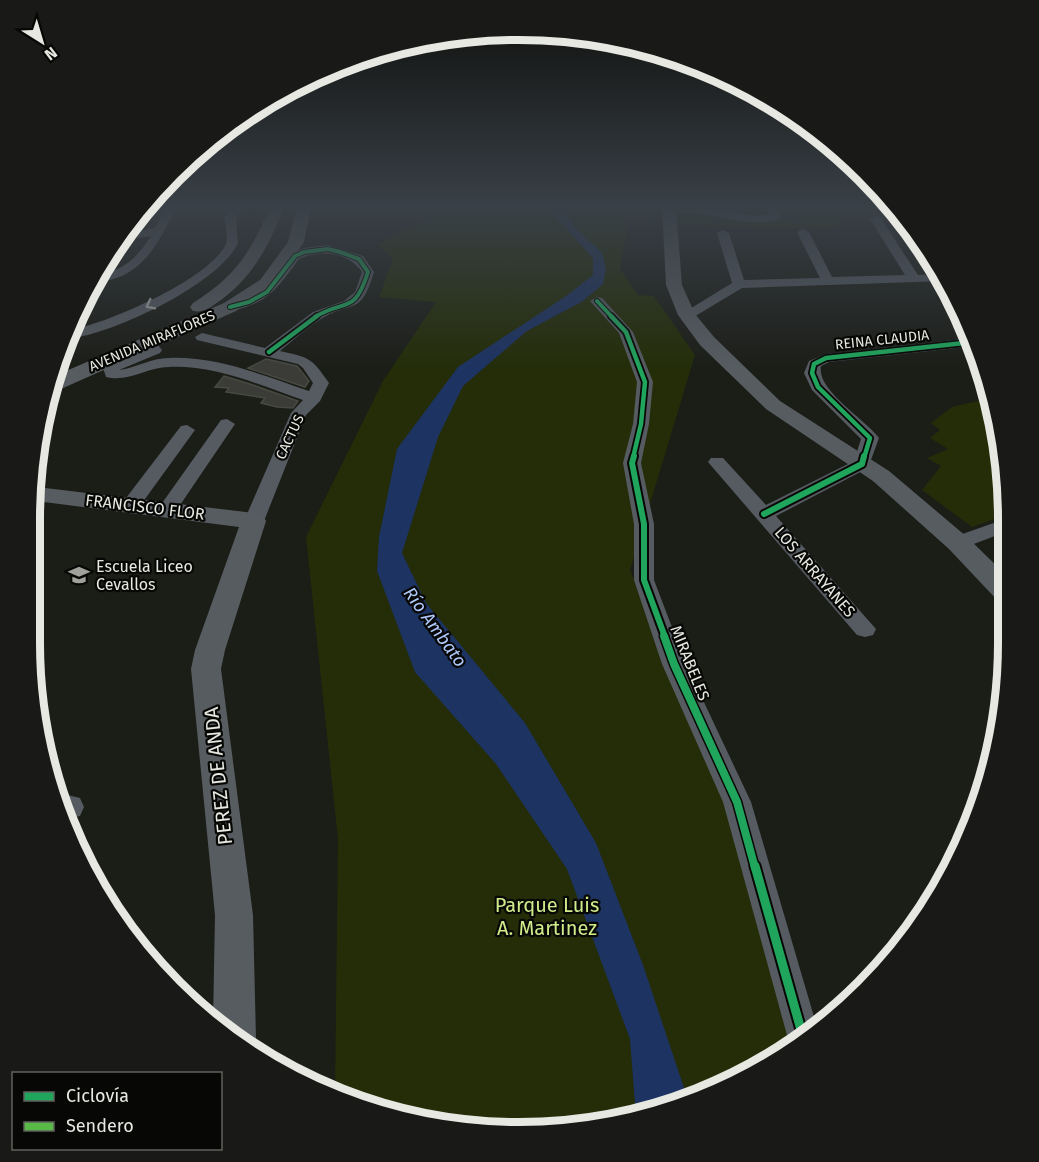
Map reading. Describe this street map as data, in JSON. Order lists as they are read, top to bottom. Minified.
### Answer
{"streets":{"main road":["AVENIDA MIRAFLORES","FRANCISCO FLOR","PEREZ DE ANDA"],"street":["REINA CLAUDIA","CACTUS","LOS ARRAYANES","MIRABELES"]},"crossings":[["CACTUS","FRANCISCO FLOR"],["CACTUS","PEREZ DE ANDA"],["FRANCISCO FLOR","PEREZ DE ANDA"]],"water":["Río Ambato"],"parks":["Parque Luis A. Martinez"],"places":{"school or university":["Escuela Liceo Cevallos"]},"legend":["Ciclovía","Sendero"],"north":"bottom right"}
